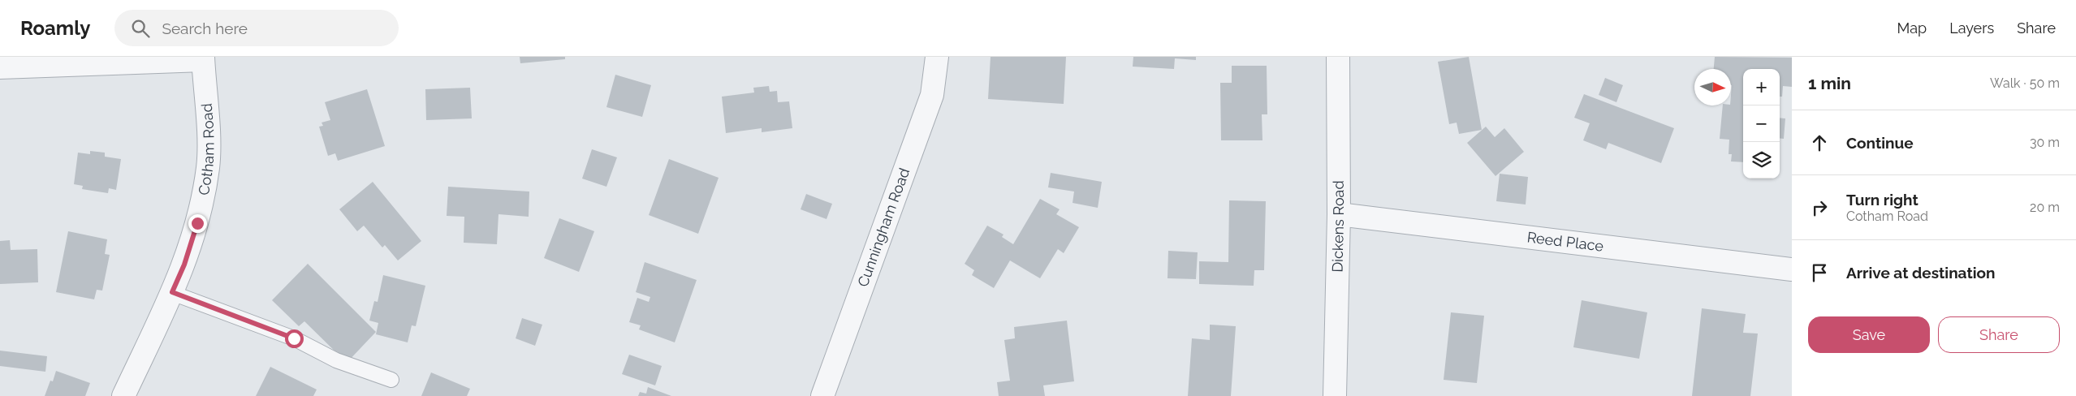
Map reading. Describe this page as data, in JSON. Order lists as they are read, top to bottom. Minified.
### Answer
{"streets":{"street":["Cotham Road","Dickens Road","Cunningham Road","Reed Place"]},"crossings":[["Dickens Road","Reed Place"]],"north":"right","page":{"header":"Roamly","search":"Search here","nav":["Map","Layers","Share"],"heading":["1 min","Walk · 50 m"],"map_buttons":["+","−"],"list":[["Continue","30 m"],["Turn right","Cotham Road","20 m"],"Arrive at destination"],"buttons":["Save","Share"]}}
